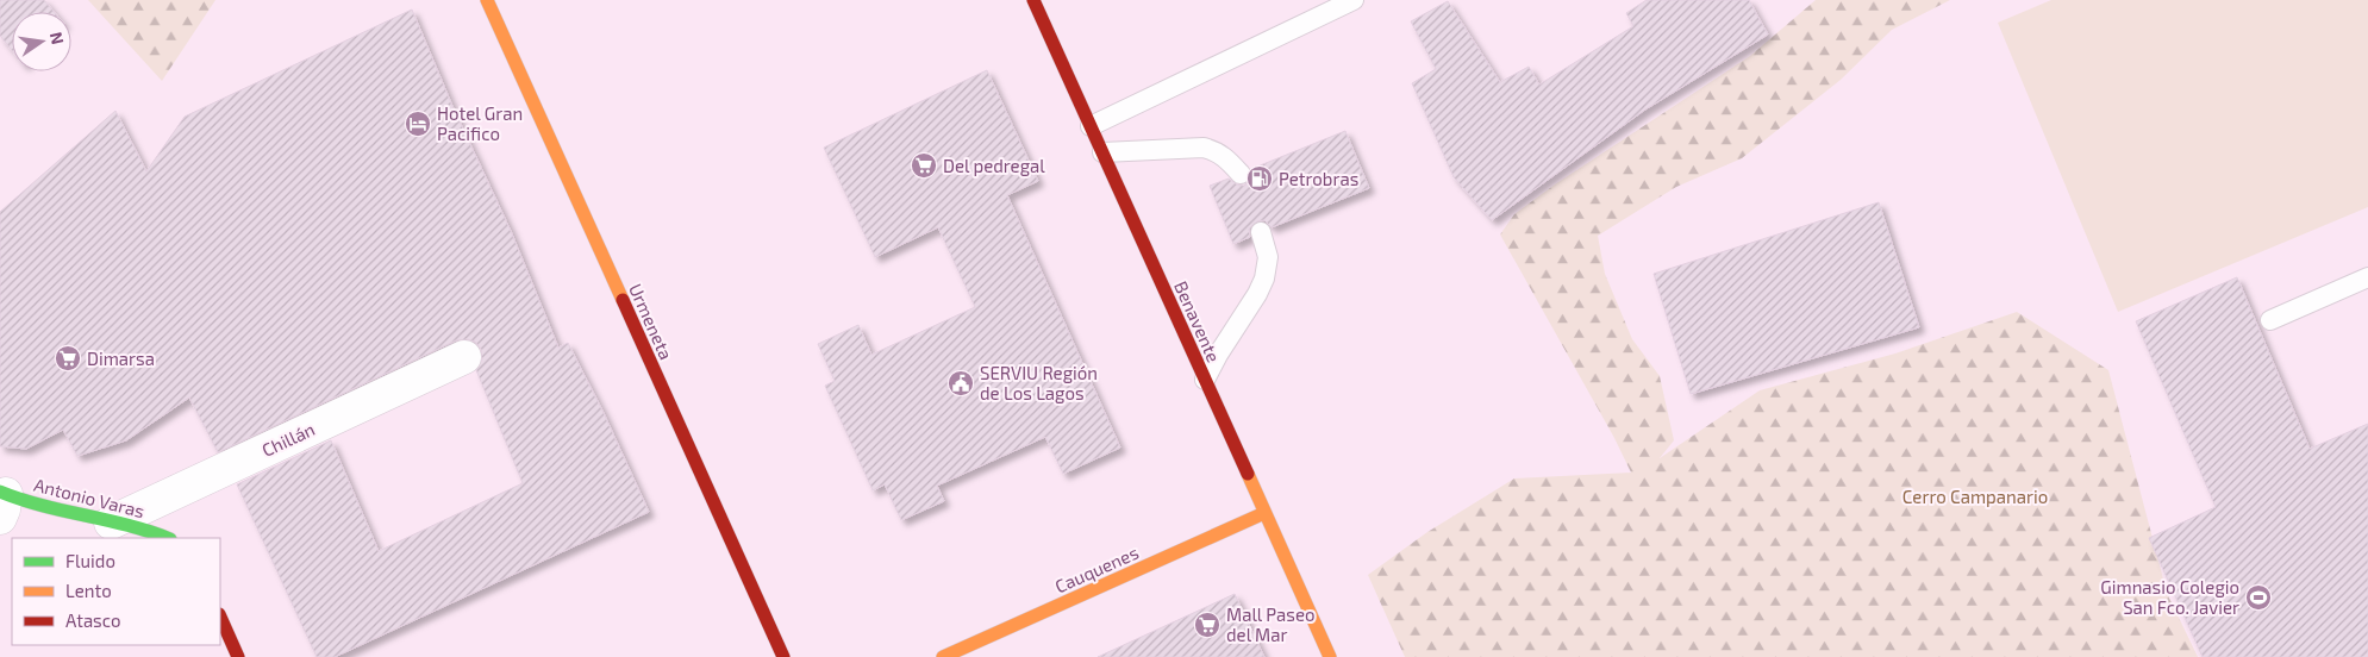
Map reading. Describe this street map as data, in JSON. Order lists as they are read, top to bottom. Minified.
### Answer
{"streets":{"main road":["Urmeneta","Benavente","Antonio Varas","Cauquenes"],"street":["Chillán"]},"crossings":[["Benavente","Cauquenes"],["Chillán","Antonio Varas"]],"parks":["Cerro Campanario"],"places":{"hotel":["Hotel Gran Pacifico"],"supermarket":["Del pedregal","Dimarsa","Mall Paseo del Mar"],"fuel station":["Petrobras"],"public building":["SERVIU Región de Los Lagos"],"sports":["Gimnasio Colegio San Fco. Javier"]},"legend":["Fluido","Lento","Atasco"],"north":"right"}
